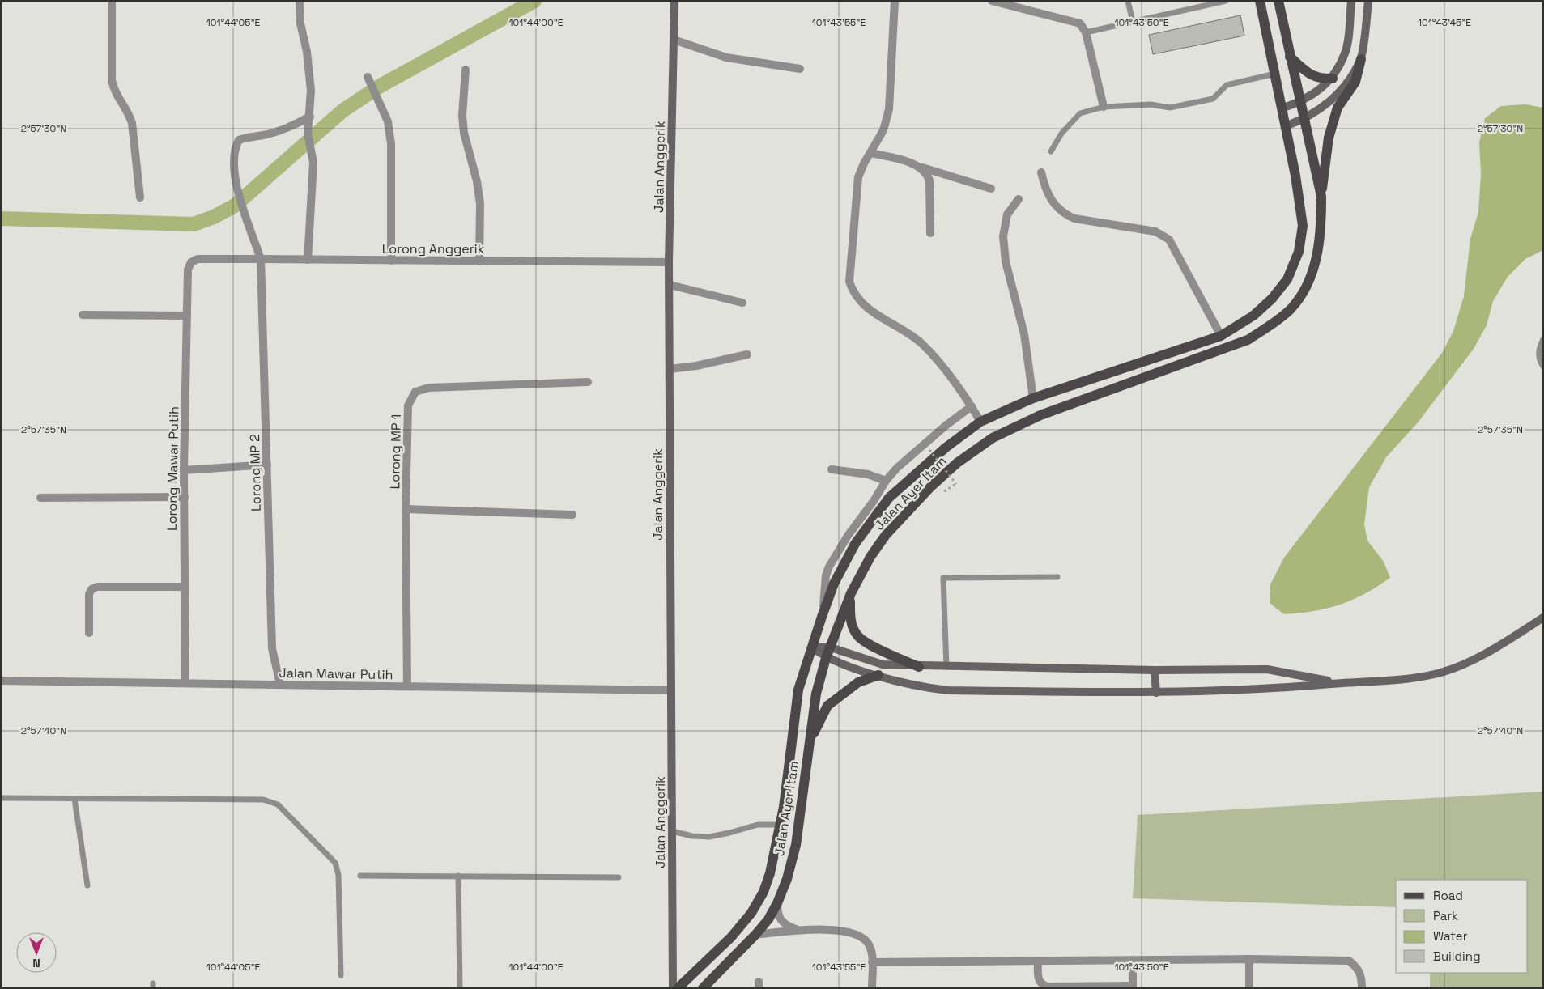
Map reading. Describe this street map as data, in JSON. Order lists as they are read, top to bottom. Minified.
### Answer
{"streets":{"main road":["Jalan Ayer Itam"],"street":["Jalan Anggerik","Lorong Anggerik","Lorong MP 1","Lorong Mawar Putih","Lorong MP 2","Jalan Mawar Putih"]},"crossings":[["Jalan Anggerik","Lorong Anggerik"],["Jalan Anggerik","Jalan Mawar Putih"],["Lorong Anggerik","Lorong Mawar Putih"],["Lorong Anggerik","Lorong MP 2"],["Lorong MP 1","Jalan Mawar Putih"],["Lorong Mawar Putih","Jalan Mawar Putih"],["Lorong MP 2","Jalan Mawar Putih"]],"legend":["Road","Park","Water","Building"],"north":"bottom","coordinates":["101°44'05\"E","101°44'00\"E","101°43'55\"E","101°43'50\"E","101°43'45\"E","2°57'30\"N","2°57'35\"N","2°57'40\"N"]}
